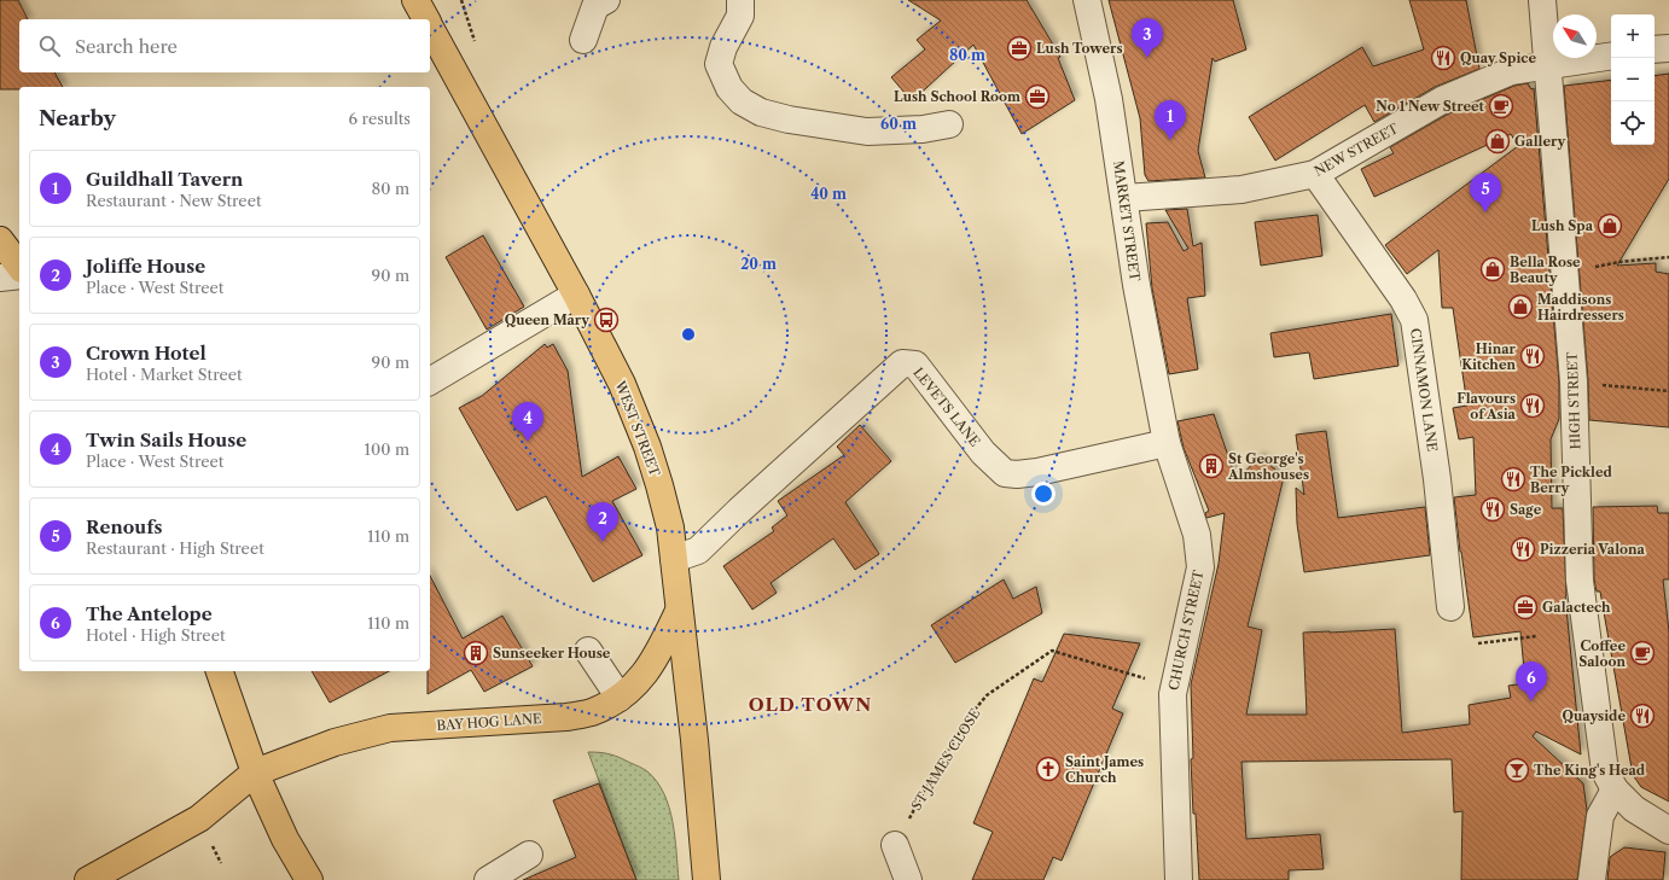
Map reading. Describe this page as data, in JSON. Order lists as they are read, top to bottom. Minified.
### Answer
{"streets":{"highway":["WEST STREET","BAY HOG LANE"],"street":["NEW STREET","MARKET STREET","CINNAMON LANE","HIGH STREET","LEVETS LANE","CHURCH STREET"],"path":["ST JAMES CLOSE"]},"crossings":[["NEW STREET","MARKET STREET"],["NEW STREET","CINNAMON LANE"],["NEW STREET","HIGH STREET"],["MARKET STREET","LEVETS LANE"],["MARKET STREET","CHURCH STREET"],["LEVETS LANE","WEST STREET"],["LEVETS LANE","CHURCH STREET"],["WEST STREET","BAY HOG LANE"],["CHURCH STREET","ST JAMES CLOSE"]],"districts":["OLD TOWN"],"places":{"office":["Lush Towers","Lush School Room","Galactech"],"restaurant":["Quay Spice","Hinar Kitchen","Flavours of Asia","The Pickled Berry","Sage","Pizzeria Valona","Quayside"],"cafe":["No 1 New Street","Coffee Saloon"],"shop":["Gallery","Lush Spa","Bella Rose Beauty","Maddisons Hairdressers"],"bus stop":["Queen Mary"],"building":["St George's Almshouses","Sunseeker House"],"church":["Saint James Church"],"bar":["The King's Head"]},"north":"top left","page":{"map_buttons":["+","−"],"pins":["3","1","5","4","2","6"],"search":"Search here","heading":["Nearby","6 results"],"list":[{"mark":"1","name":"Guildhall Tavern","note":"Restaurant · New Street","value":"80 m"},{"mark":"2","name":"Joliffe House","note":"Place · West Street","value":"90 m"},{"mark":"3","name":"Crown Hotel","note":"Hotel · Market Street","value":"90 m"},{"mark":"4","name":"Twin Sails House","note":"Place · West Street","value":"100 m"},{"mark":"5","name":"Renoufs","note":"Restaurant · High Street","value":"110 m"},{"mark":"6","name":"The Antelope","note":"Hotel · High Street","value":"110 m"}]},"rings":["80 m","60 m","40 m","20 m"]}
